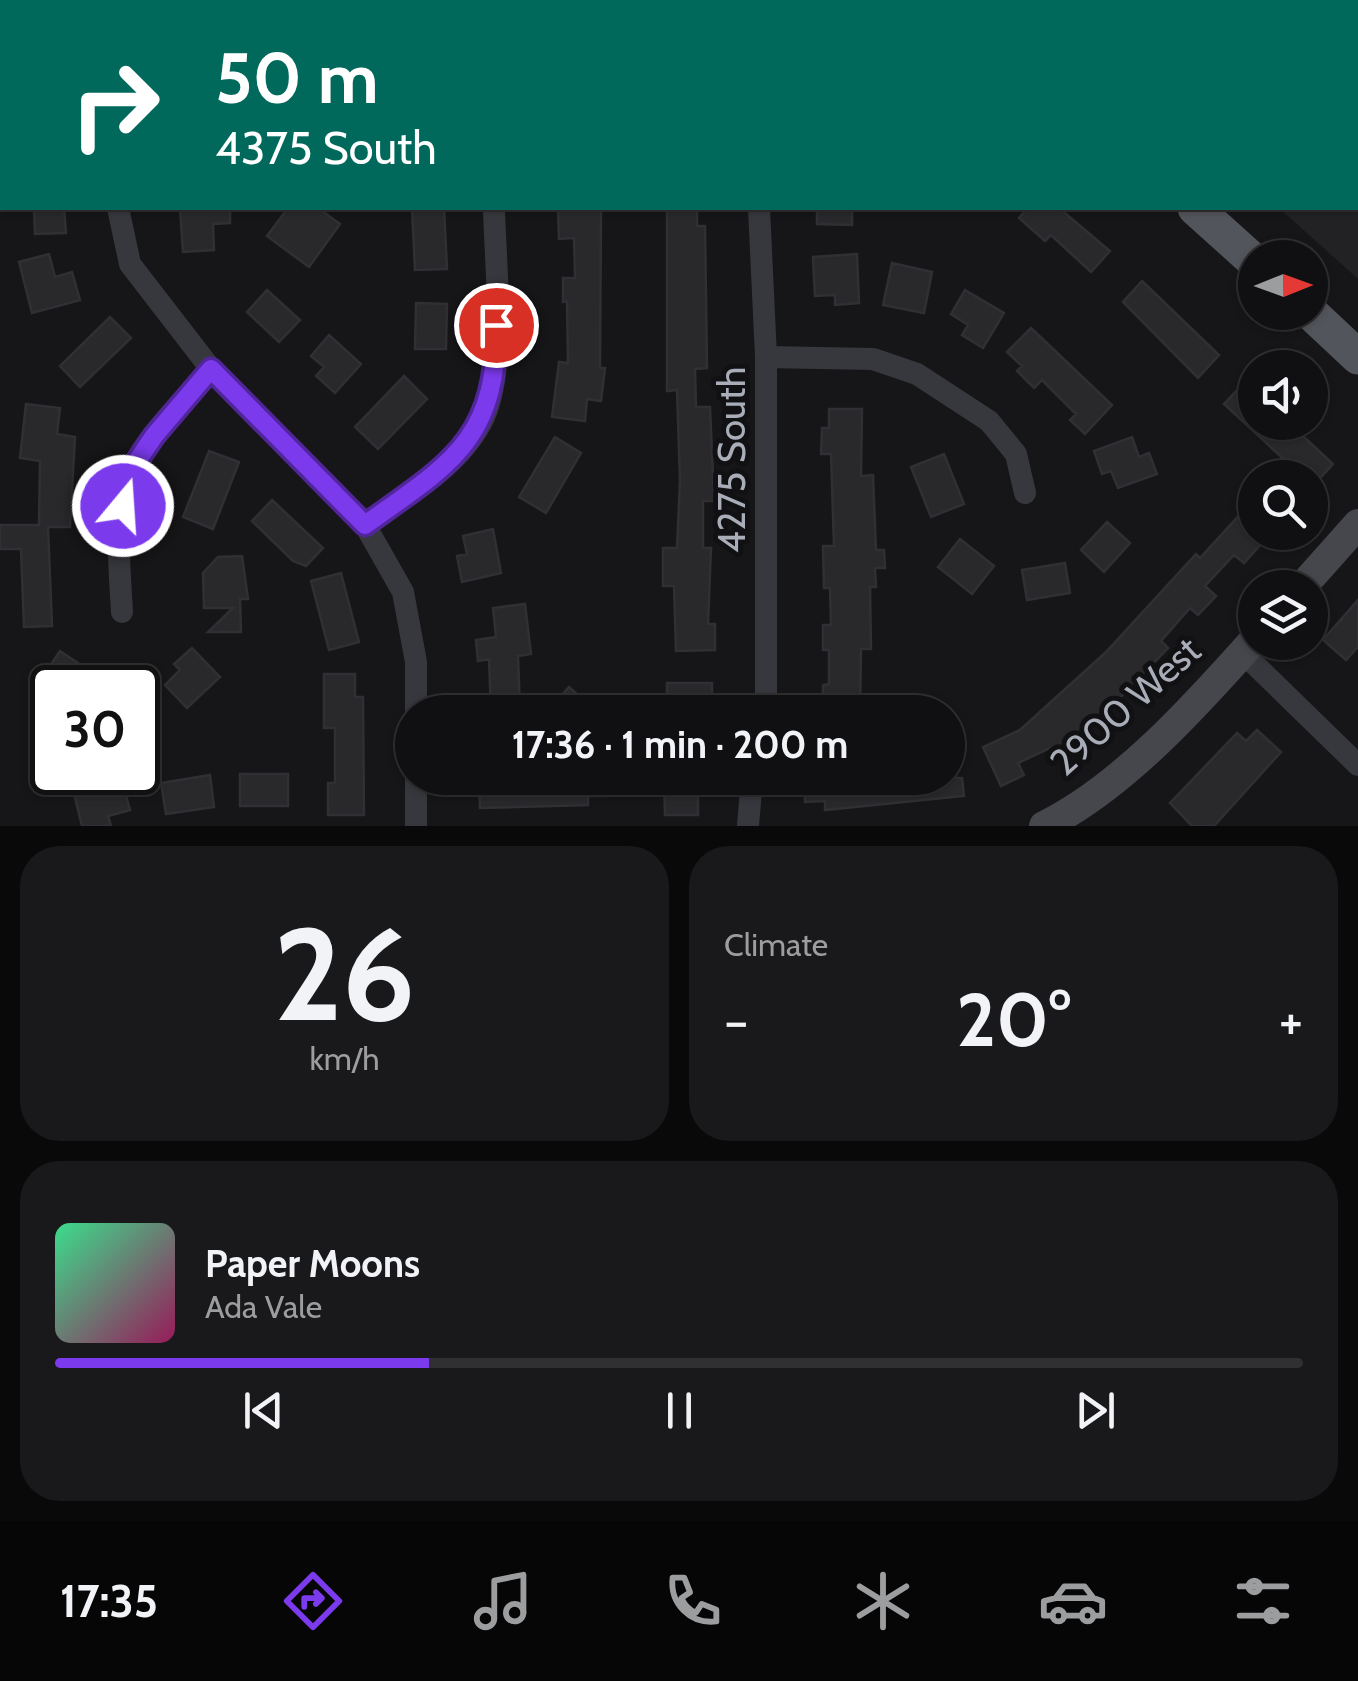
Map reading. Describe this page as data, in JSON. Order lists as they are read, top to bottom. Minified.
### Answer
{"streets":{"street":["4275 South","2900 West"]},"north":"right","page":{"turn":["50 m","4375 South"],"limit":"30","trip":"17:36 · 1 min · 200 m","tile":[["26","km/h"],"Climate"],"heat":["−","20°","+"],"song":["Paper Moons","Ada Vale"],"tabs":"17:35"}}
